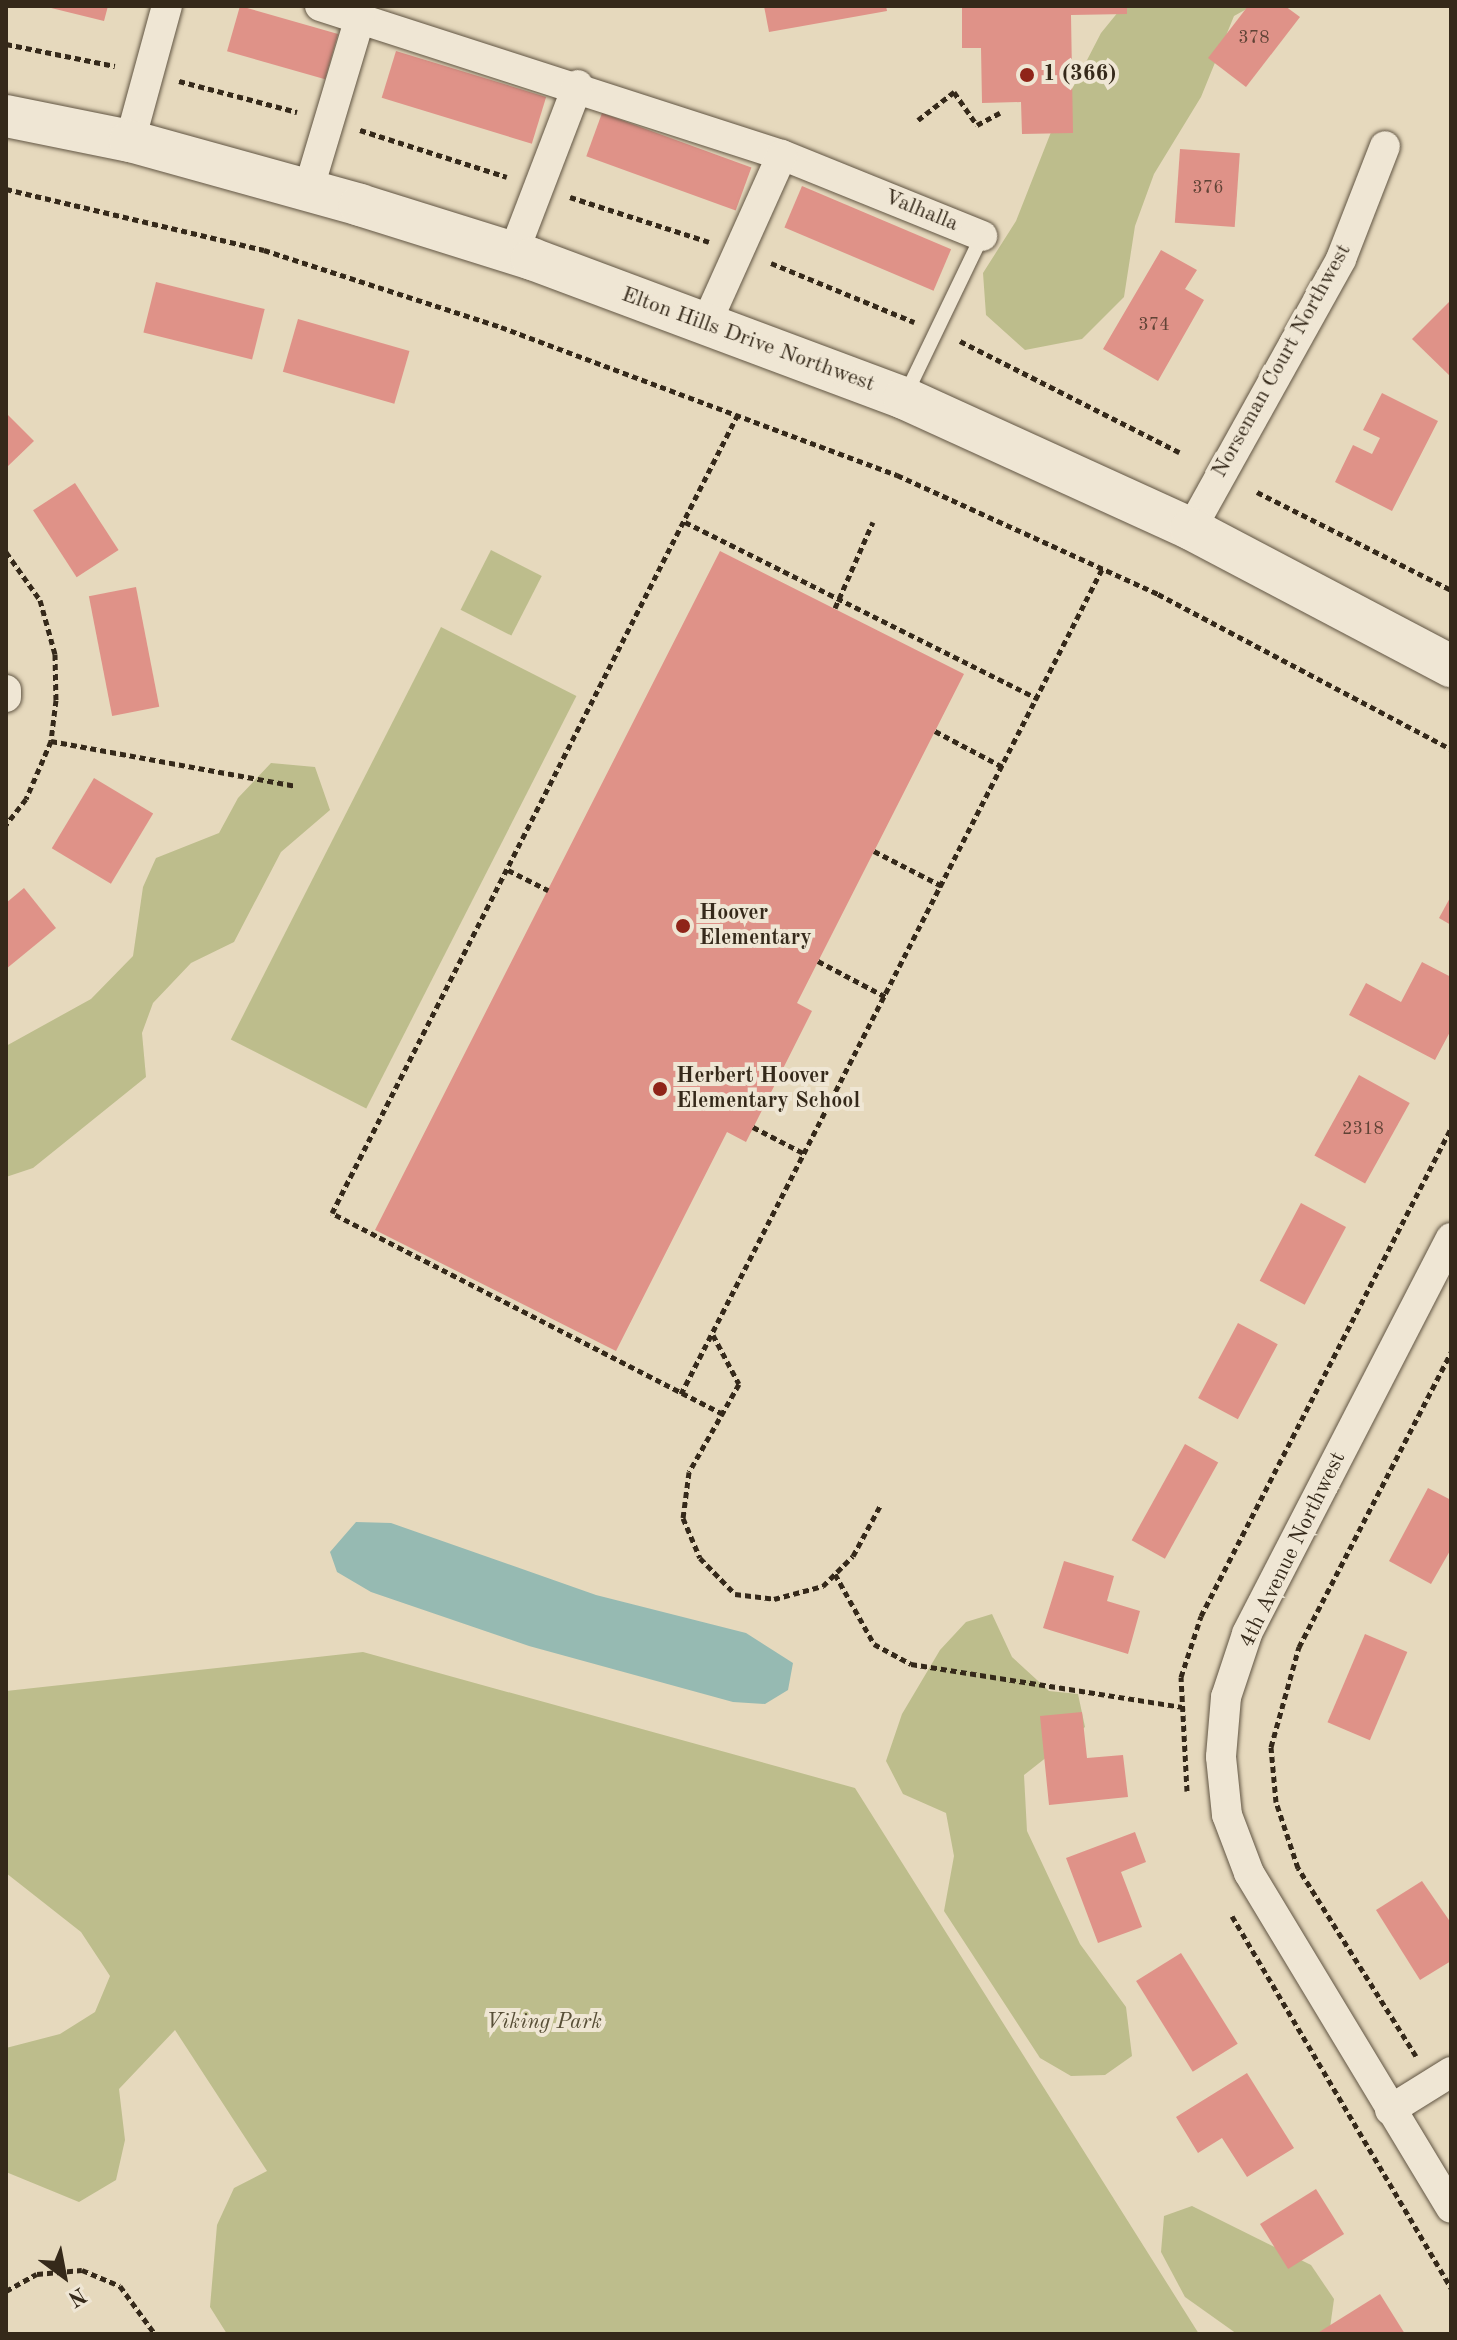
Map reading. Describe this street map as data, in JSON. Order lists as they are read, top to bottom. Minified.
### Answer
{"streets":{"main road":["Elton Hills Drive Northwest"],"street":["Valhalla","Norseman Court Northwest","4th Avenue Northwest"]},"crossings":[["Valhalla","Elton Hills Drive Northwest"],["Elton Hills Drive Northwest","Norseman Court Northwest"]],"parks":["Viking Park"],"places":["1 (366)","Hoover Elementary","Herbert Hoover Elementary School"],"house_numbers":["378","376","374","2318"],"north":"bottom right"}
